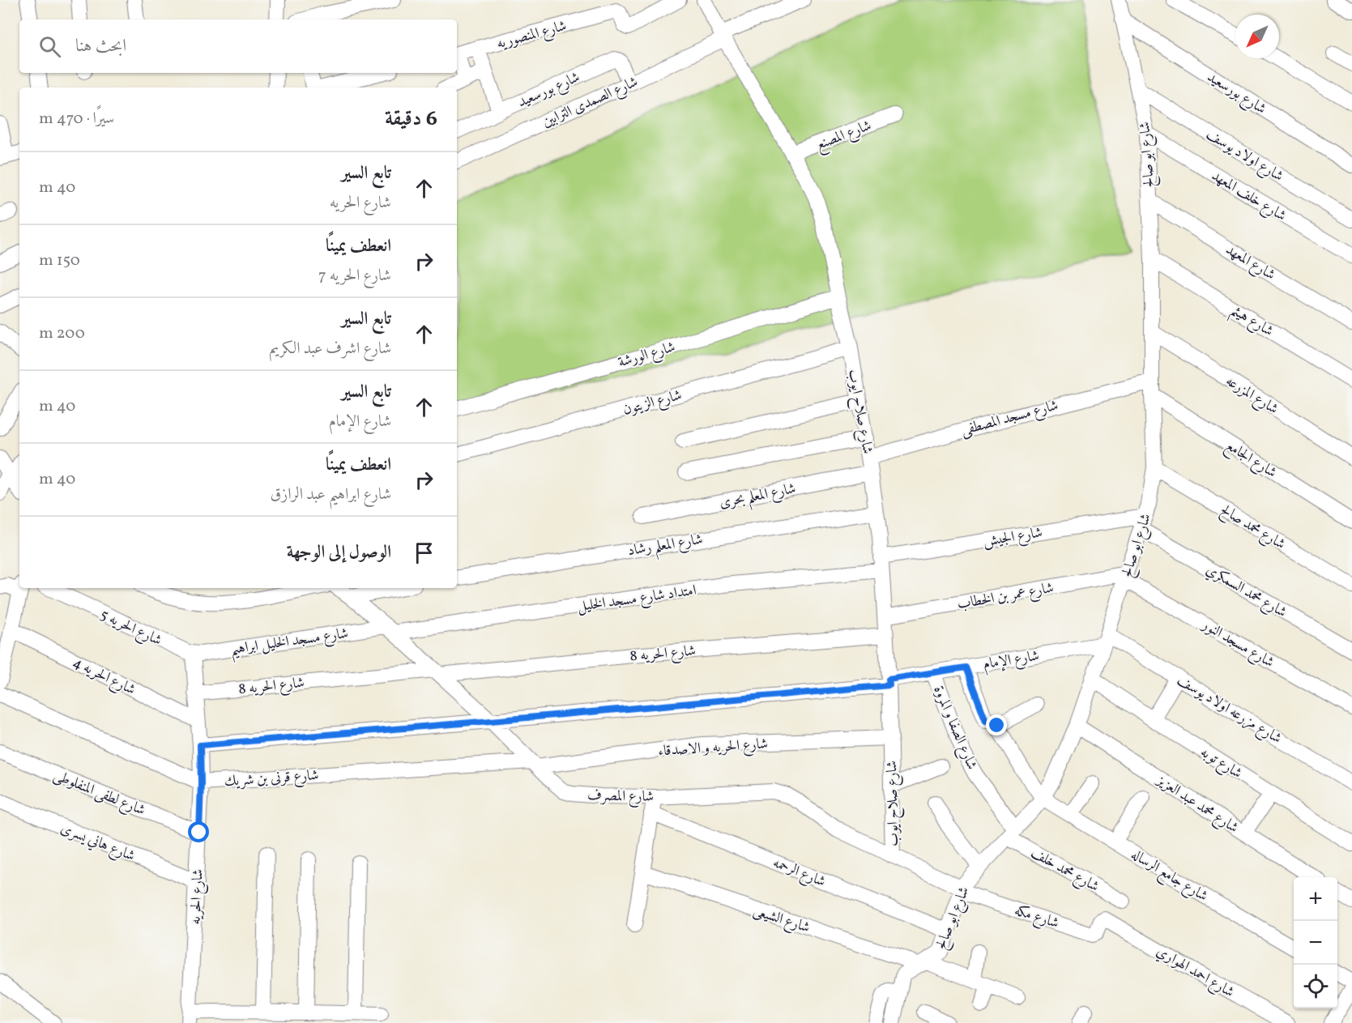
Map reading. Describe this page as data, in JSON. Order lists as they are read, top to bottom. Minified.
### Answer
{"streets":{"street":["شارع المنصوريه","شارع بورسعيد","شارع الصمدى الترابين","شارع المصنع","شارع ابو صالح","شارع اولاد يوسف","شارع خلف المعهد","شارع المعهد","شارع هيثم","شارع الورشة","شارع المزرعه","شارع الزيتون","شارع صلاح ايوب","شارع مسجد المصطفى","شارع الجامع","شارع المعلم بحرى","شارع محمد صالح","شارع الجيش","شارع المعلم رشاد","شارع محمد السمكري","شارع عمر بن الخطاب","امتداد شارع مسجد الخليل","شارع الحريه 5","شارع مسجد الخليل ابراهيم","شارع مسجد النور","شارع الحريه 8","شارع الإمام","شارع الحريه 4","شارع مزرعه اولاد يوسف","شارع الصفا و المروة","شارع الحريه و الاصدقاء","شارع توبه","شارع قرنى بن شريك","شارع لطفى المنفلوطى","شارع المصرف","شارع محمد عبد العزيز","شارع هاني يسرى","شارع محمد خلف","شارع الرحمه","شارع جامع الرساله","شارع الحريه","شارع مكه","شارع الشيعى","شارع احمد الهواري"]},"crossings":[["شارع بورسعيد","شارع الصمدى الترابين"],["شارع بورسعيد","شارع ابو صالح"],["شارع الصمدى الترابين","شارع صلاح ايوب"],["شارع المصنع","شارع صلاح ايوب"],["شارع ابو صالح","شارع اولاد يوسف"],["شارع ابو صالح","شارع خلف المعهد"],["شارع ابو صالح","شارع المعهد"],["شارع ابو صالح","شارع هيثم"],["شارع ابو صالح","شارع المزرعه"],["شارع ابو صالح","شارع مسجد المصطفى"],["شارع ابو صالح","شارع الجامع"],["شارع ابو صالح","شارع محمد صالح"],["شارع ابو صالح","شارع الجيش"],["شارع ابو صالح","شارع محمد السمكري"],["شارع ابو صالح","شارع عمر بن الخطاب"],["شارع ابو صالح","شارع مسجد النور"],["شارع ابو صالح","شارع الإمام"],["شارع ابو صالح","شارع مزرعه اولاد يوسف"],["شارع ابو صالح","شارع الصفا و المروة"],["شارع ابو صالح","شارع توبه"],["شارع ابو صالح","شارع المصرف"],["شارع ابو صالح","شارع محمد عبد العزيز"],["شارع ابو صالح","شارع محمد خلف"],["شارع ابو صالح","شارع الرحمه"],["شارع ابو صالح","شارع جامع الرساله"],["شارع ابو صالح","شارع مكه"],["شارع ابو صالح","شارع الشيعى"],["شارع الورشة","شارع صلاح ايوب"],["شارع الزيتون","شارع صلاح ايوب"],["شارع صلاح ايوب","شارع مسجد المصطفى"],["شارع صلاح ايوب","شارع المعلم بحرى"],["شارع صلاح ايوب","شارع الجيش"],["شارع صلاح ايوب","شارع المعلم رشاد"],["شارع صلاح ايوب","شارع عمر بن الخطاب"],["شارع صلاح ايوب","امتداد شارع مسجد الخليل"],["شارع صلاح ايوب","شارع الحريه 8"],["شارع صلاح ايوب","شارع الإمام"],["شارع صلاح ايوب","شارع الحريه و الاصدقاء"],["شارع صلاح ايوب","شارع المصرف"],["شارع مسجد المصطفى","شارع الجامع"],["شارع مسجد المصطفى","شارع المعلم بحرى"],["شارع الجيش","شارع محمد السمكري"],["شارع الجيش","امتداد شارع مسجد الخليل"],["شارع عمر بن الخطاب","شارع مسجد النور"],["امتداد شارع مسجد الخليل","شارع مسجد الخليل ابراهيم"],["امتداد شارع مسجد الخليل","شارع المصرف"],["شارع الحريه 5","شارع مسجد الخليل ابراهيم"],["شارع الحريه 5","شارع الحريه"],["شارع مسجد الخليل ابراهيم","شارع المصرف"],["شارع مسجد الخليل ابراهيم","شارع الحريه"],["شارع الحريه 8","شارع المصرف"],["شارع الحريه 8","شارع الحريه"],["شارع الإمام","شارع مزرعه اولاد يوسف"],["شارع الإمام","شارع الصفا و المروة"],["شارع الإمام","شارع المصرف"],["شارع الإمام","شارع الحريه"],["شارع الحريه 4","شارع الحريه"],["شارع الصفا و المروة","شارع محمد خلف"],["شارع الحريه و الاصدقاء","شارع قرنى بن شريك"],["شارع الحريه و الاصدقاء","شارع المصرف"],["شارع قرنى بن شريك","شارع المصرف"],["شارع قرنى بن شريك","شارع الحريه"],["شارع لطفى المنفلوطى","شارع الحريه"],["شارع المصرف","شارع مكه"],["شارع هاني يسرى","شارع الحريه"],["شارع مكه","شارع احمد الهواري"]],"north":"bottom left","page":{"search":"ابحث هنا","heading":["6 دقيقة","سيرًا · 470 m"],"list":[["تابع السير","شارع الحريه","40 m"],["انعطف يمينًا","شارع الحريه 7","150 m"],["تابع السير","شارع اشرف عبد الكريم","200 m"],["تابع السير","شارع الإمام","40 m"],["انعطف يمينًا","شارع ابراهيم عبد الرازق","40 m"],"الوصول إلى الوجهة"],"map_buttons":["+","−"]}}
